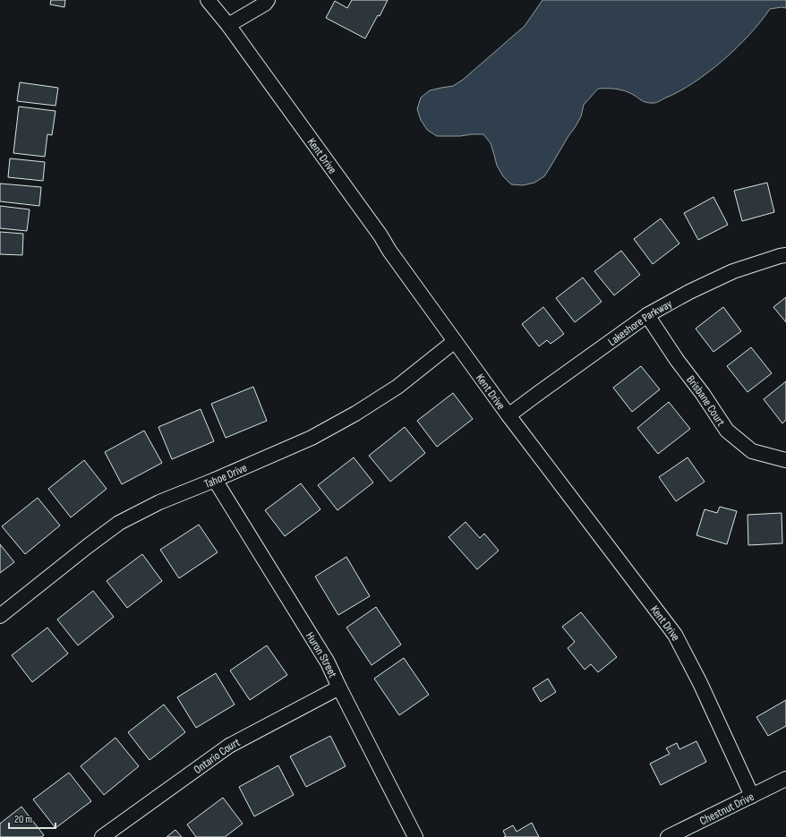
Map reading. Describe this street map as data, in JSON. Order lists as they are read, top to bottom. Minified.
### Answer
{"streets":{"street":["Kent Drive","Lakeshore Parkway","Brisbane Court","Tahoe Drive","Huron Street","Ontario Court","Chestnut Drive"]},"crossings":[["Kent Drive","Lakeshore Parkway"],["Kent Drive","Tahoe Drive"],["Kent Drive","Chestnut Drive"],["Lakeshore Parkway","Brisbane Court"],["Tahoe Drive","Huron Street"],["Huron Street","Ontario Court"]],"scale_bar":"20 m"}
